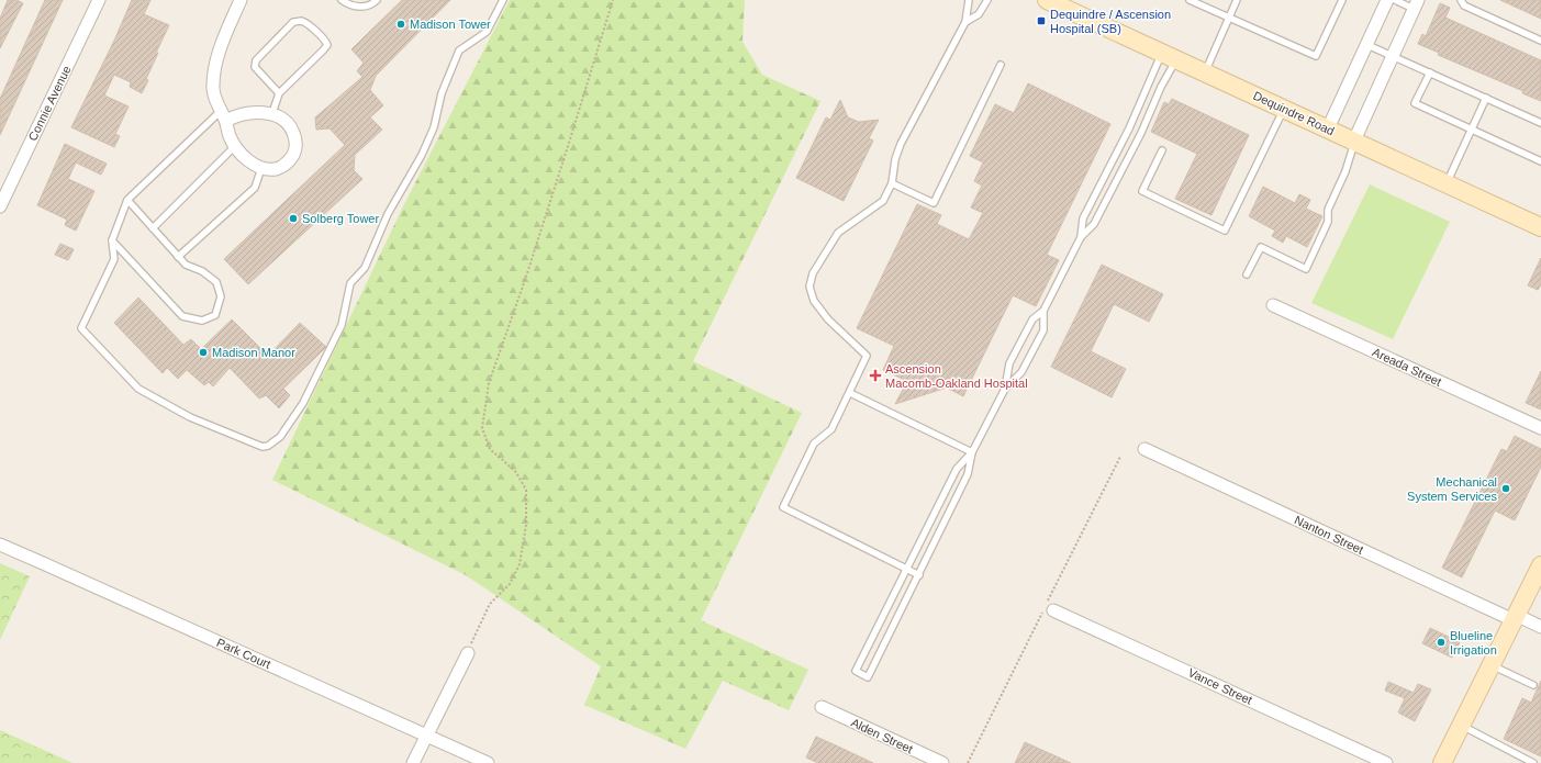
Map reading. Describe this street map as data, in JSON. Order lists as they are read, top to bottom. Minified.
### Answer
{"streets":{"main road":["Dequindre Road"],"street":["Connie Avenue","Areada Street","Nanton Street","Park Court","Vance Street","Alden Street"]},"places":{"transit":["Dequindre / Ascension Hospital (SB)"],"other":["Madison Tower","Solberg Tower","Madison Manor","Mechanical System Services","Blueline Irrigation"],"health":["Ascension Macomb-Oakland Hospital"]}}
